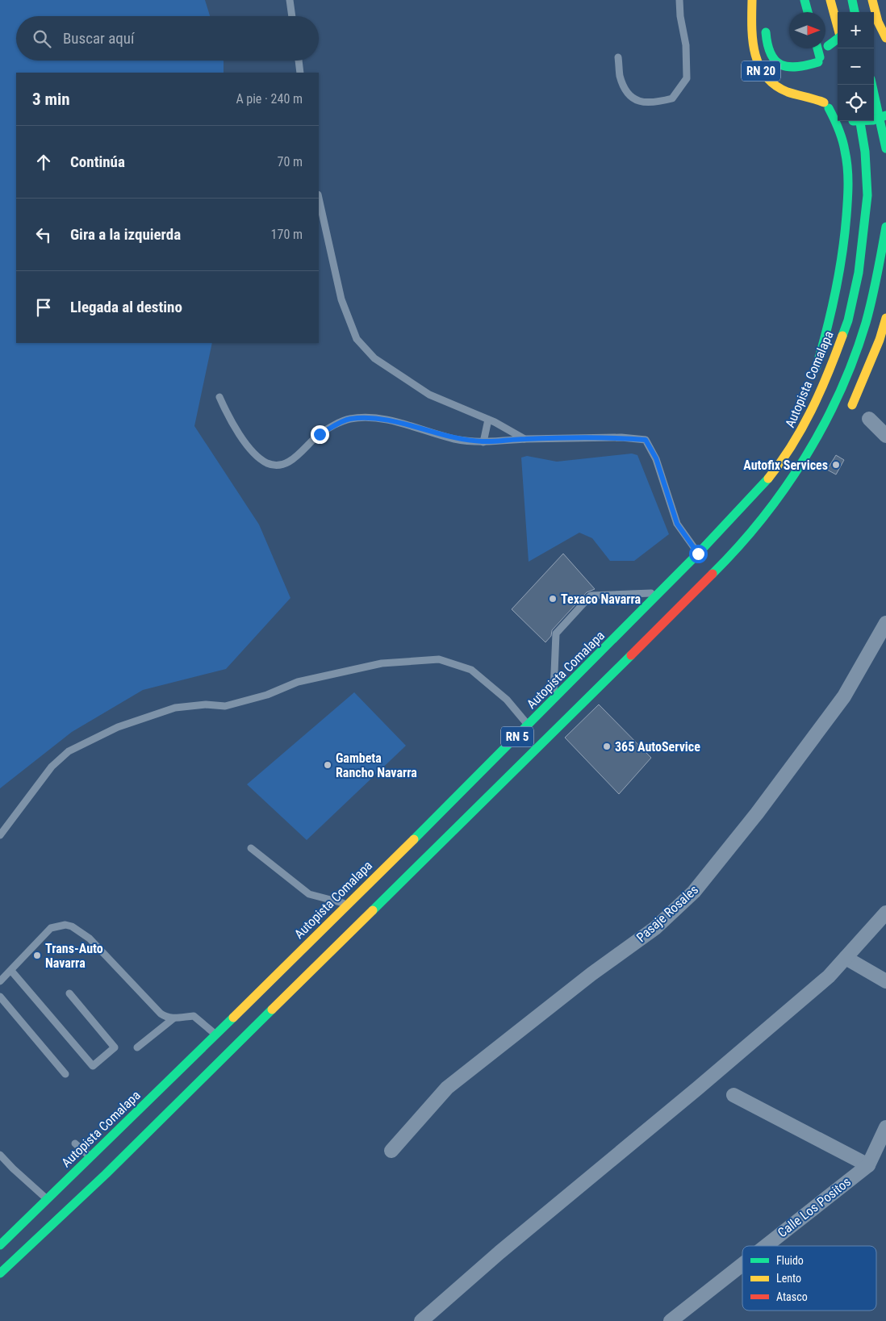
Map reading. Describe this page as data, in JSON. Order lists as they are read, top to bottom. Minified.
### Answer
{"streets":{"highway":["RN 20","Autopista Comalapa","RN 5"],"street":["Pasaje Rosales","Calle Los Positos"]},"places":["Autofix Services","Texaco Navarra","365 AutoService","Gambeta Rancho Navarra","Trans-Auto Navarra"],"legend":["Fluido","Lento","Atasco"],"north":"right","page":{"map_buttons":["+","−"],"search":"Buscar aquí","heading":["3 min","A pie · 240 m"],"list":[["Continúa","70 m"],["Gira a la izquierda","170 m"],"Llegada al destino"]}}
